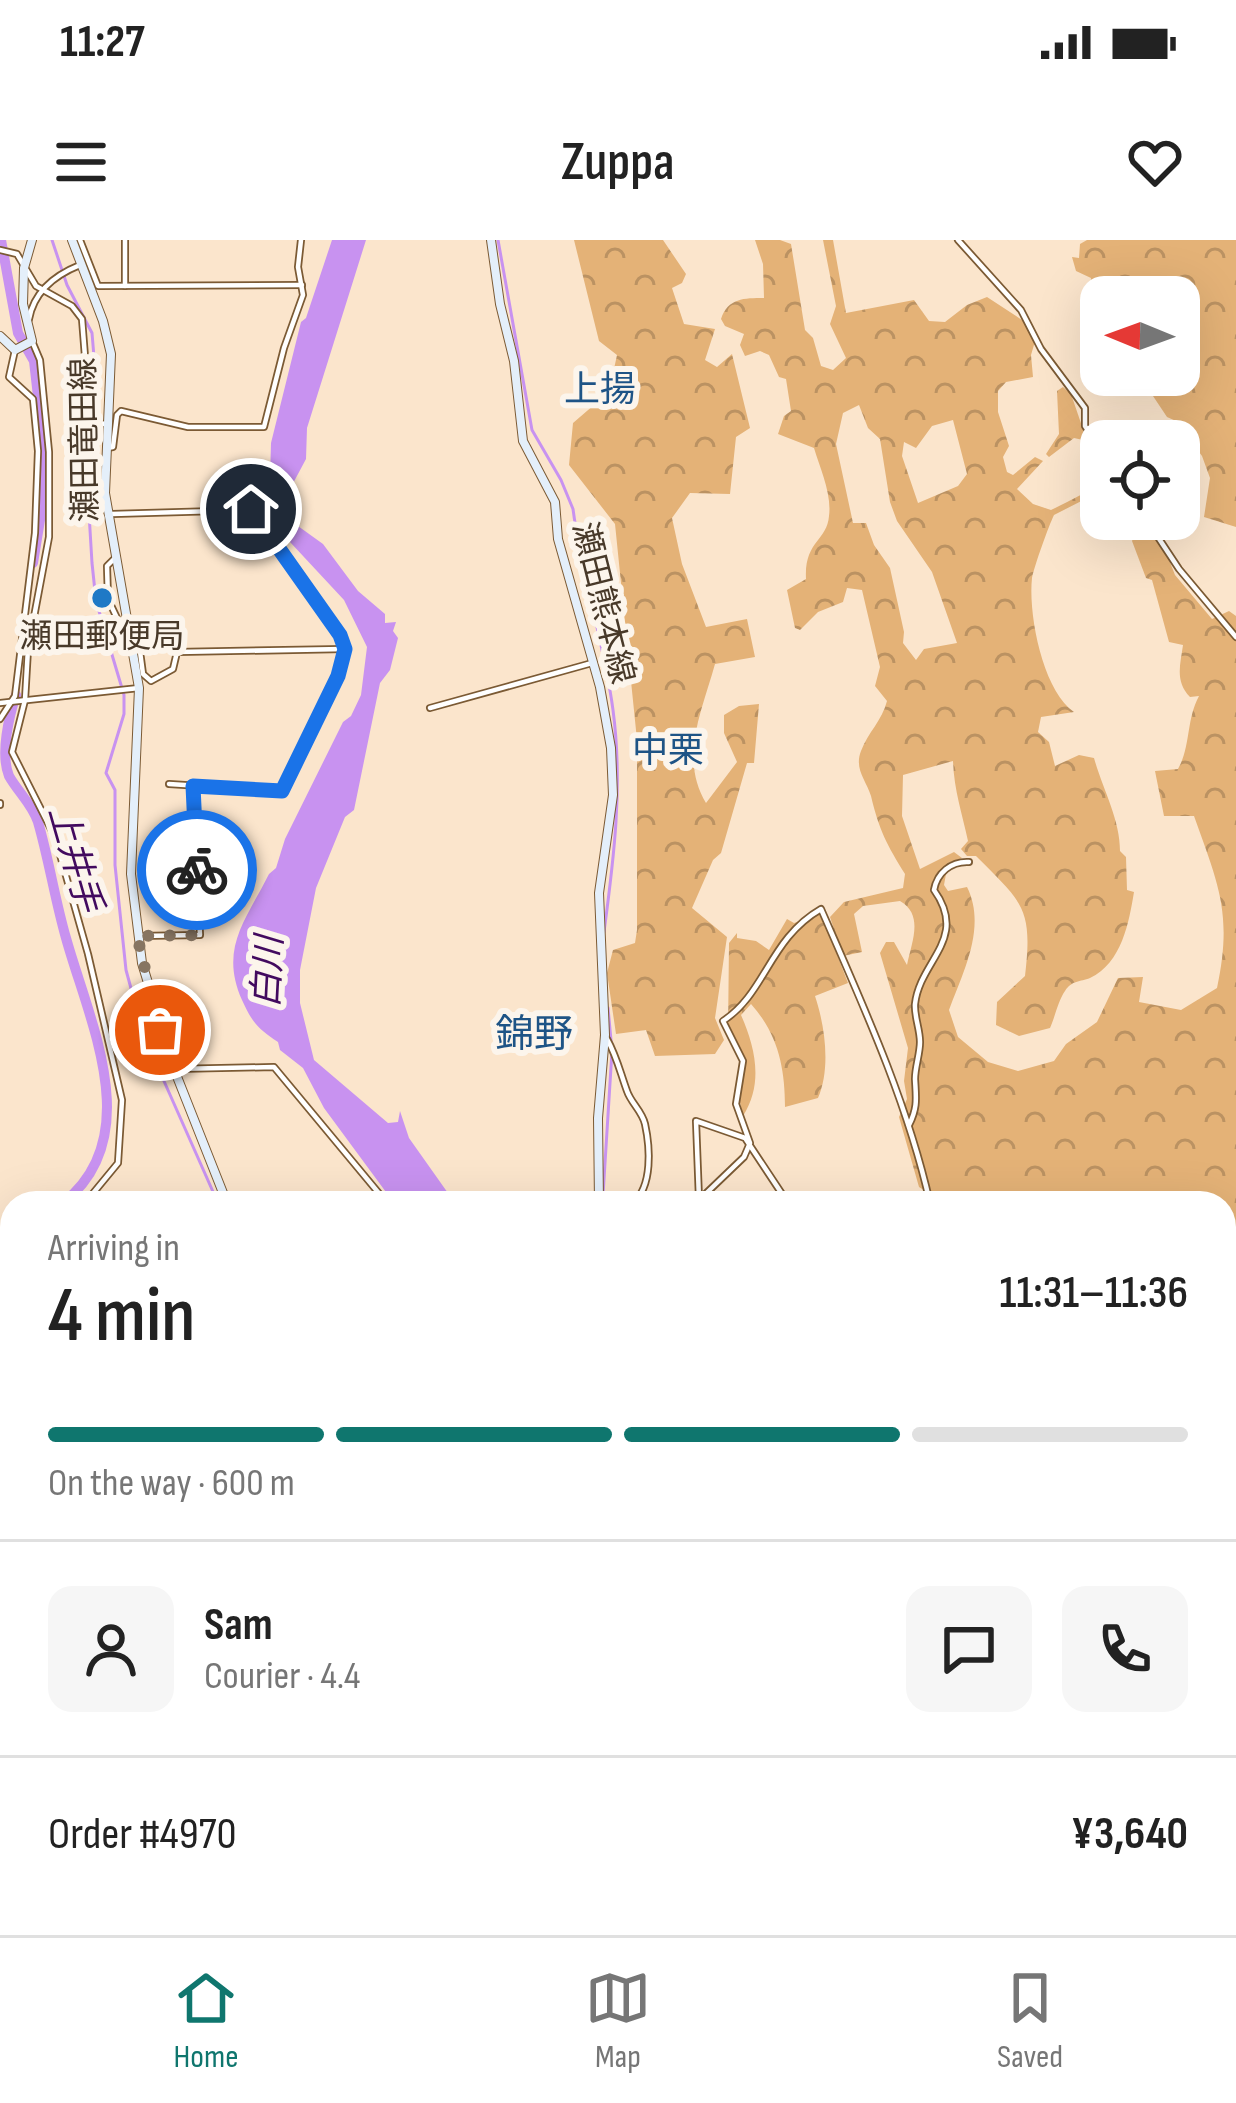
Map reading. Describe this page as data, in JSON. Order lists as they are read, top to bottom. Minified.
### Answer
{"streets":{"main road":["瀬田竜田線","瀬田熊本線"]},"districts":["上揚","中栗","錦野"],"water":["上井手","白川"],"places":["瀬田郵便局"],"north":"left","page":{"status":"11:27","header":"Zuppa","heading":["4 min","Arriving in","11:31–11:36"],"panel":["Sam","Courier · 4.4","Order #4970","¥3,640"],"bar":"On the way · 600 m","tabs":["Home","Map","Saved"]}}
